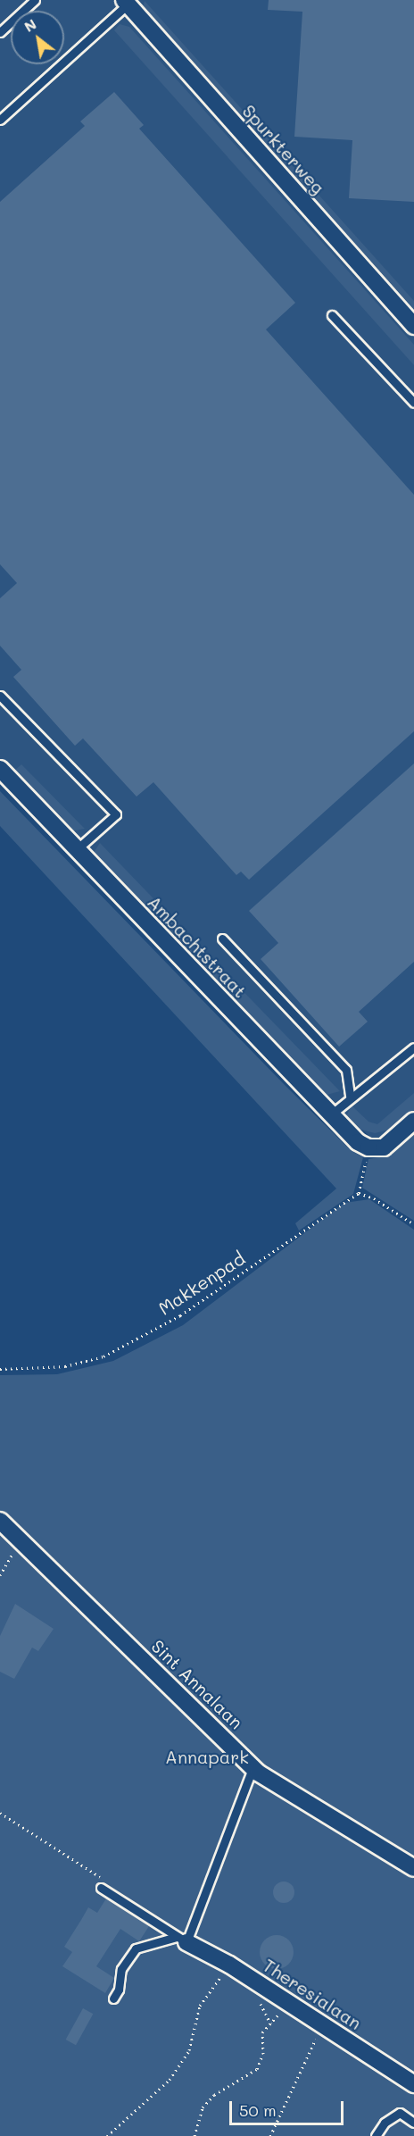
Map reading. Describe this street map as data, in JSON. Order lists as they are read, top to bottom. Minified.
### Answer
{"streets":{"street":["Spurkterweg","Ambachtstraat","Sint Annalaan","Theresialaan"],"path":["Makkenpad"]},"parks":["Annapark"],"scale_bar":"50 m","north":"top left"}
